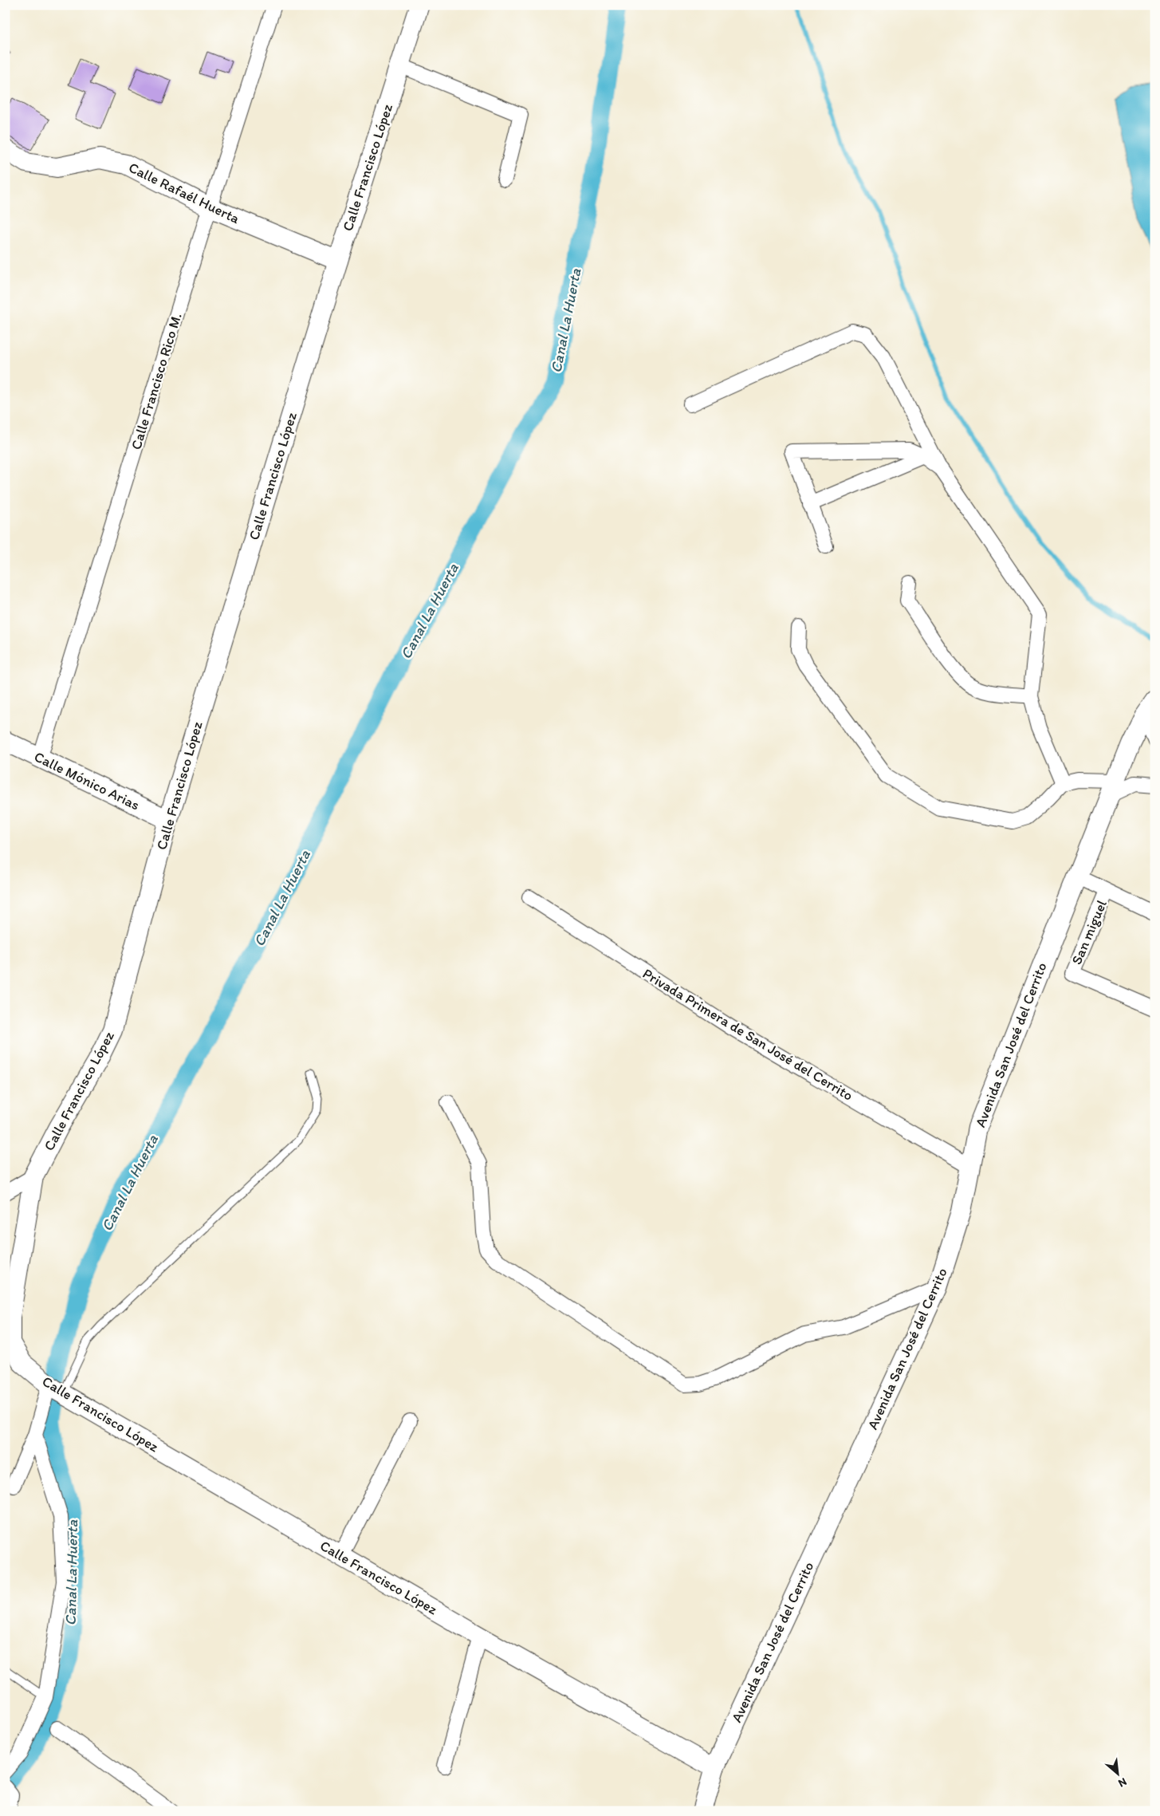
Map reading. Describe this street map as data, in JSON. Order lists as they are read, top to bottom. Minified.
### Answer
{"streets":{"street":["Calle Francisco López","Calle Rafaél Huerta","Calle Francisco Rico M.","Calle Mónico Arias","San miguel","Privada Primera de San José del Cerrito","Avenida San José del Cerrito"]},"crossings":[["Calle Francisco López","Calle Rafaél Huerta"],["Calle Francisco López","Calle Mónico Arias"],["Calle Francisco López","Avenida San José del Cerrito"],["Calle Rafaél Huerta","Calle Francisco Rico M."],["Calle Francisco Rico M.","Calle Mónico Arias"],["Privada Primera de San José del Cerrito","Avenida San José del Cerrito"]],"water":["Canal La Huerta"],"north":"bottom right"}
